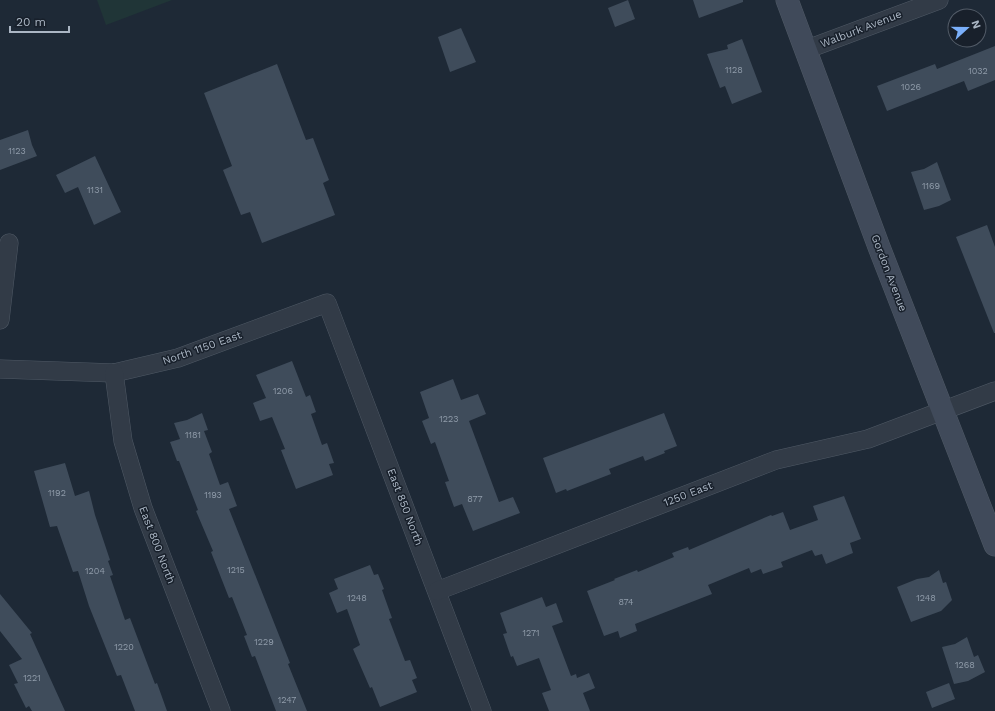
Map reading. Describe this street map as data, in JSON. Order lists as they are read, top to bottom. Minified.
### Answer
{"streets":{"main road":["Gordon Avenue"],"street":["Walburk Avenue","North 1150 East","1250 East","East 850 North","East 800 North"]},"crossings":[["Walburk Avenue","Gordon Avenue"],["Gordon Avenue","1250 East"],["North 1150 East","East 850 North"],["North 1150 East","East 800 North"],["1250 East","East 850 North"]],"house_numbers":["1128","1032","1026","1123","1169","1131","1206","1223","1181","1192","1193","877","1215","1204","1248","1248","874","1271","1229","1220","1268","1221","1247"],"scale_bar":"20 m","north":"right"}
